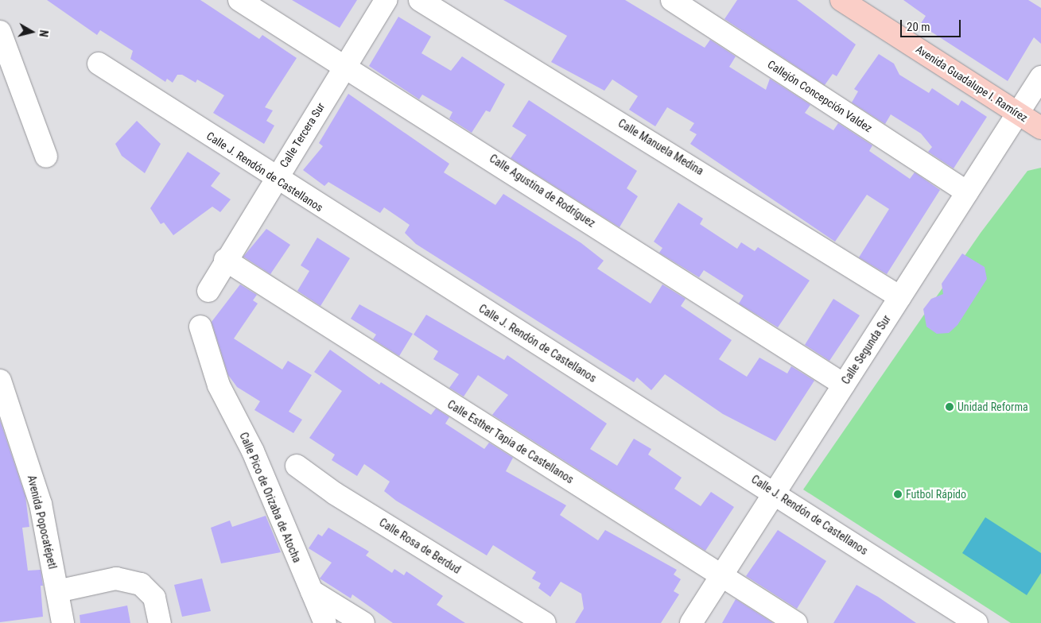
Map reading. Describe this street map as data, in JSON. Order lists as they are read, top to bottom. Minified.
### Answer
{"streets":{"main road":["Avenida Guadalupe I. Ramírez"],"street":["Callejón Concepción Valdez","Calle Tercera Sur","Calle Manuela Medina","Calle J. Rendón de Castellanos","Calle Agustina de Rodríguez","Calle Segunda Sur","Calle Esther Tapia de Castellanos","Calle Pico de Orizaba de Atocha","Avenida Popocatépetl","Calle Rosa de Berdud"]},"crossings":[["Avenida Guadalupe I. Ramírez","Calle Segunda Sur"],["Callejón Concepción Valdez","Calle Segunda Sur"],["Calle Tercera Sur","Calle J. Rendón de Castellanos"],["Calle Tercera Sur","Calle Agustina de Rodríguez"],["Calle Tercera Sur","Calle Esther Tapia de Castellanos"],["Calle Manuela Medina","Calle Segunda Sur"],["Calle J. Rendón de Castellanos","Calle Segunda Sur"],["Calle Agustina de Rodríguez","Calle Segunda Sur"],["Calle Segunda Sur","Calle Esther Tapia de Castellanos"]],"places":["Unidad Reforma","Futbol Rápido"],"scale_bar":"20 m","north":"right"}
